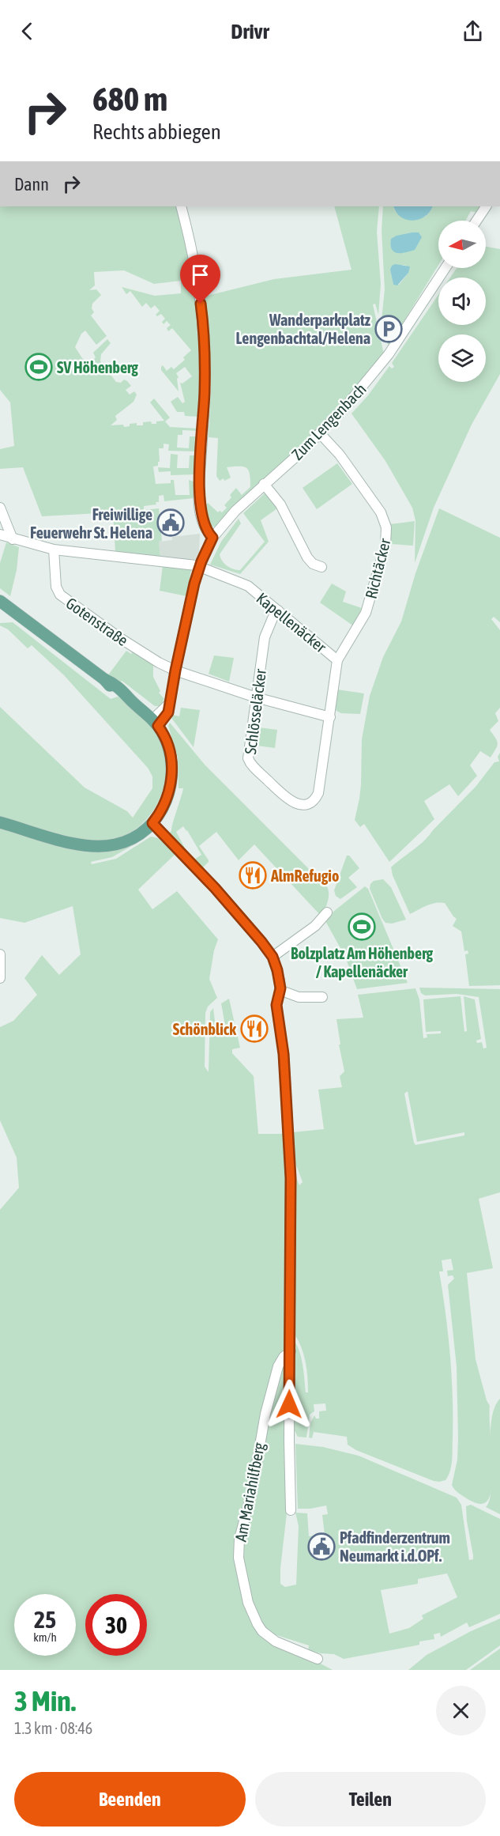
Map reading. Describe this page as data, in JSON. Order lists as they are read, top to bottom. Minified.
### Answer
{"streets":{"street":["Zum Lengenbach","Richtäcker","Gotenstraße","Kapellenäcker","Schlösseläcker","Am Mariahilfberg"]},"crossings":[["Zum Lengenbach","Richtäcker"],["Zum Lengenbach","Gotenstraße"],["Zum Lengenbach","Kapellenäcker"],["Richtäcker","Kapellenäcker"],["Gotenstraße","Kapellenäcker"],["Kapellenäcker","Schlösseläcker"]],"places":{"parking":["Wanderparkplatz Lengenbachtal/Helena"],"sports":["SV Höhenberg","Bolzplatz Am Höhenberg / Kapellenäcker"],"public building":["Freiwillige Feuerwehr St. Helena","Pfadfinderzentrum Neumarkt i.d.OPf."],"restaurant":["AlmRefugio","Schönblick"]},"north":"left","page":{"header":"Drivr","turn":["680 m","Rechts abbiegen"],"then":"Dann","speed":"25 km/h","limit":"30","heading":["3 Min.","1.3 km · 08:46"],"buttons":["Beenden","Teilen"]}}
